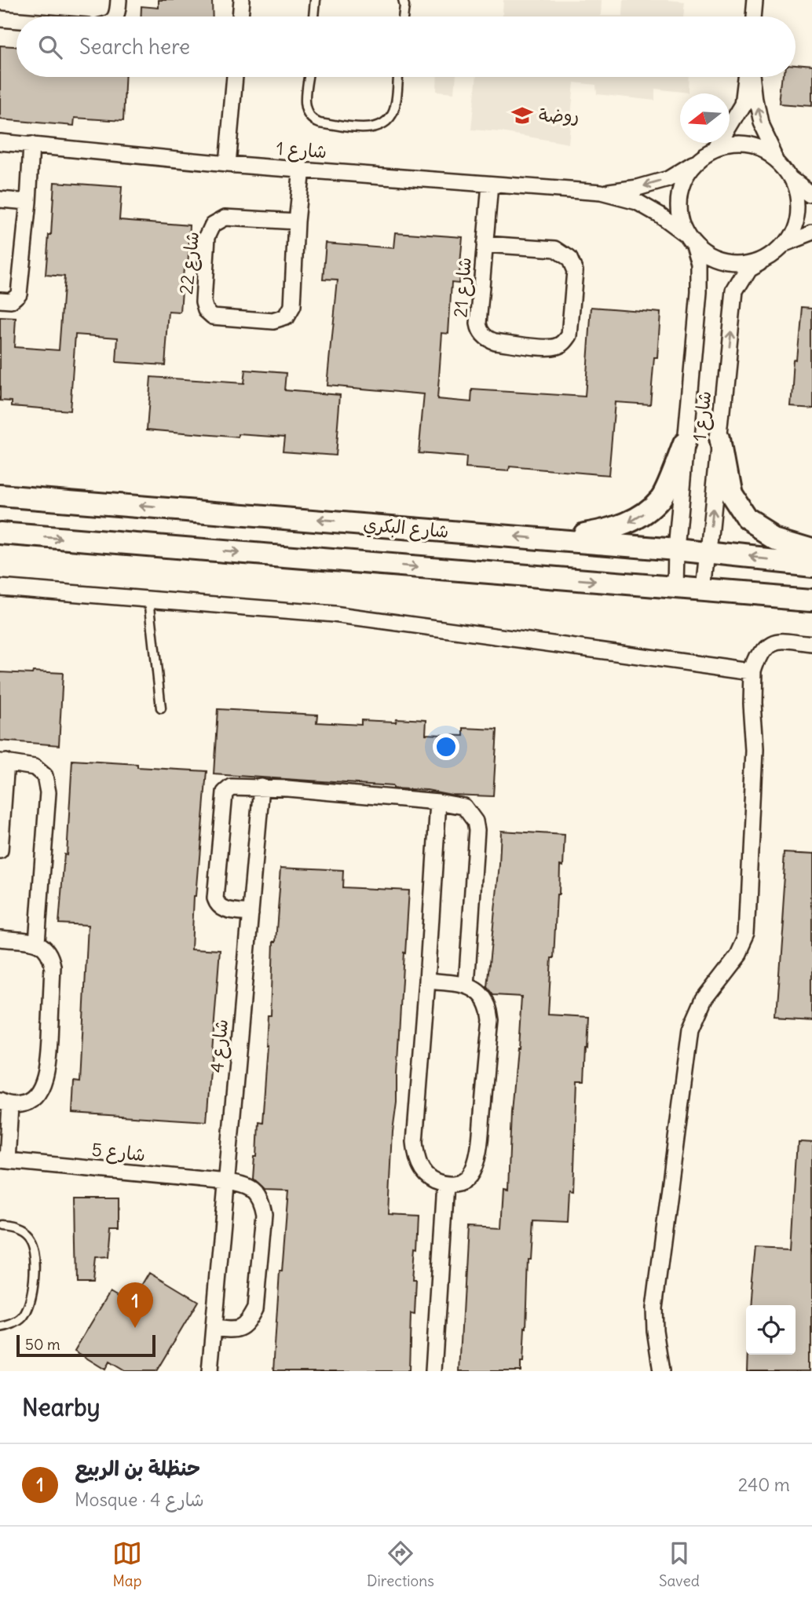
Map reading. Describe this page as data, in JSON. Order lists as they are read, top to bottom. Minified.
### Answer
{"streets":{"main road":["شارع البكري"],"street":["شارع 1","شارع 22","شارع 21","شارع 4","شارع 5"]},"crossings":[["شارع 1","شارع 22"],["شارع 1","شارع 21"],["شارع 1","شارع البكري"],["شارع 4","شارع 5"]],"places":{"school or university":["روضة"]},"scale_bar":"50 m","north":"left","page":{"search":"Search here","pins":"1","scale":"50 m","heading":"Nearby","list":[{"mark":"1","name":"حنظلة بن الربيع","note":"Mosque · شارع 4","value":"240 m"}],"nav":["Map","Directions","Saved"]}}
